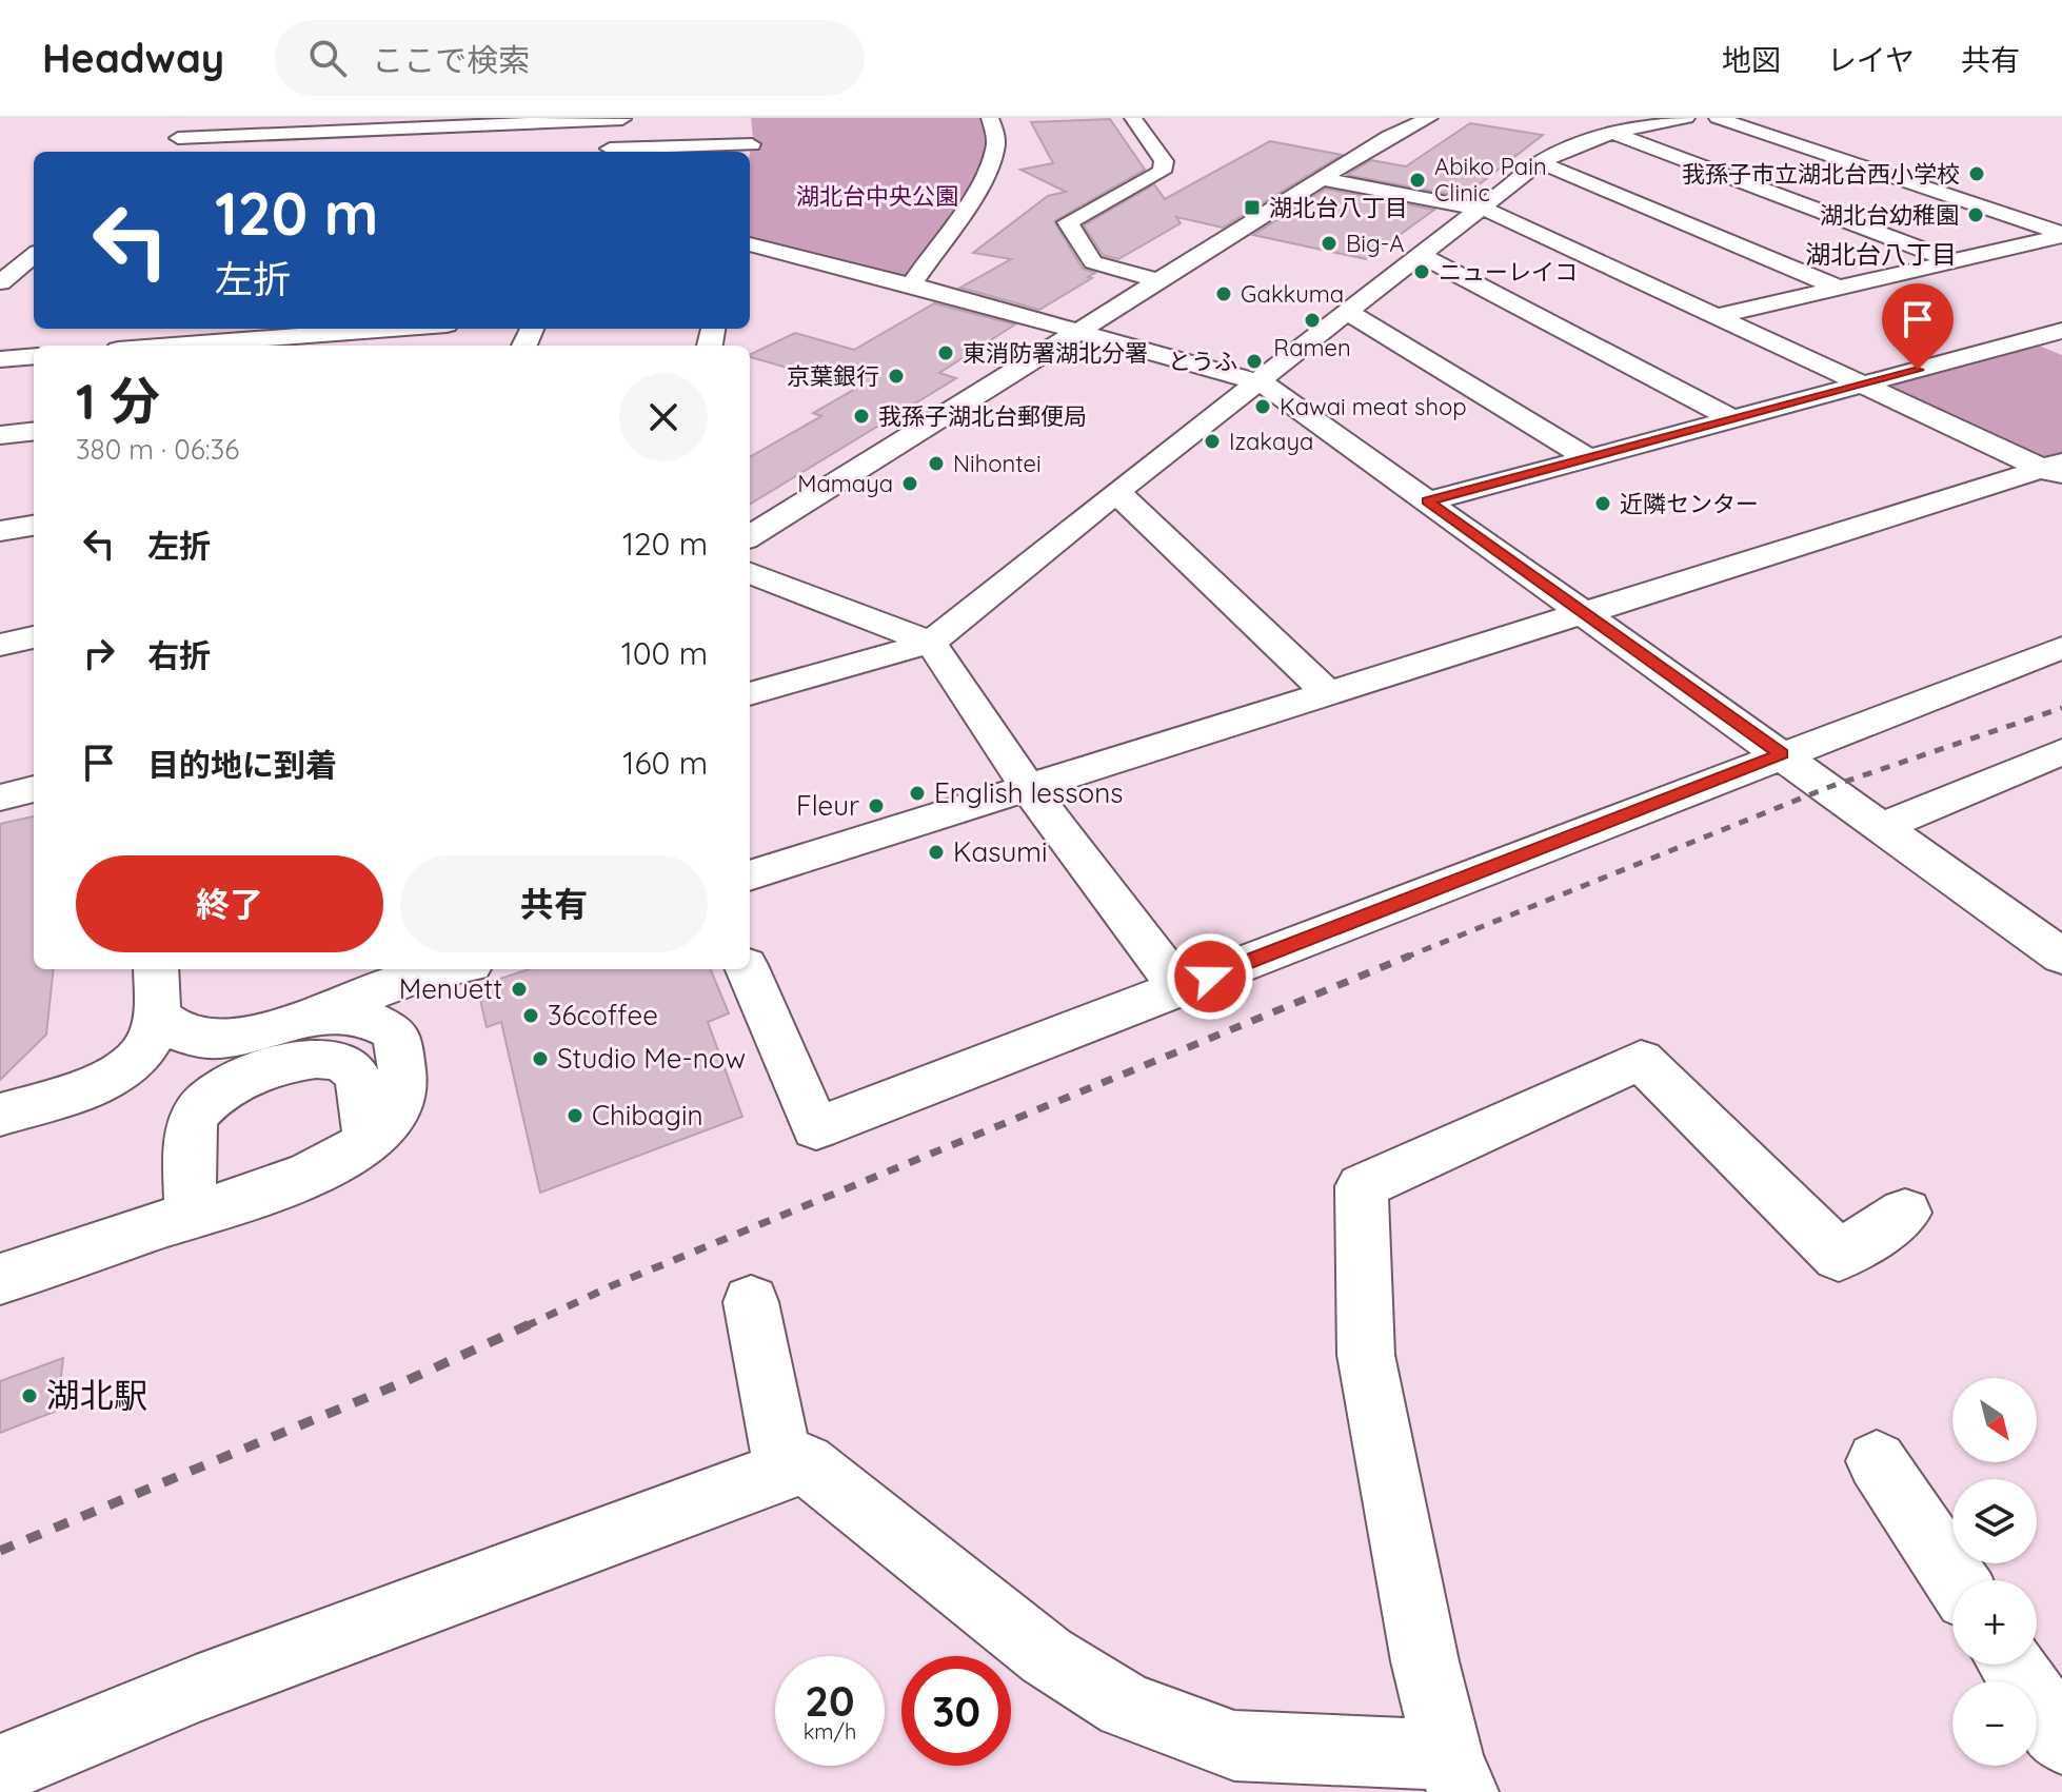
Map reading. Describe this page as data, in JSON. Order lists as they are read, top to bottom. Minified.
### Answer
{"districts":["湖北台八丁目"],"parks":["湖北台中央公園"],"places":{"other":["我孫子市立湖北台西小学校","Abiko Pain Clinic","湖北台幼稚園","Big-A","ニューレイコ","Gakkuma","Ramen","東消防署湖北分署","とうふ","京葉銀行","Kawai meat shop","我孫子湖北台郵便局","Izakaya","Nihontei","Mamaya","近隣センター","English lessons","Fleur","Kasumi","Menuett","36coffee","Studio Me-now","Chibagin","湖北駅"],"transit":["湖北台八丁目"]},"north":"bottom right","page":{"header":"Headway","search":"ここで検索","nav":["地図","レイヤ","共有"],"turn":["120 m","左折"],"heading":["1 分","380 m · 06:36"],"list":[{"name":"左折","value":"120 m"},{"name":"右折","value":"100 m"},{"name":"目的地に到着","value":"160 m"}],"buttons":["終了","共有"],"map_buttons":["+","−"],"speed":"20 km/h","limit":"30"}}
